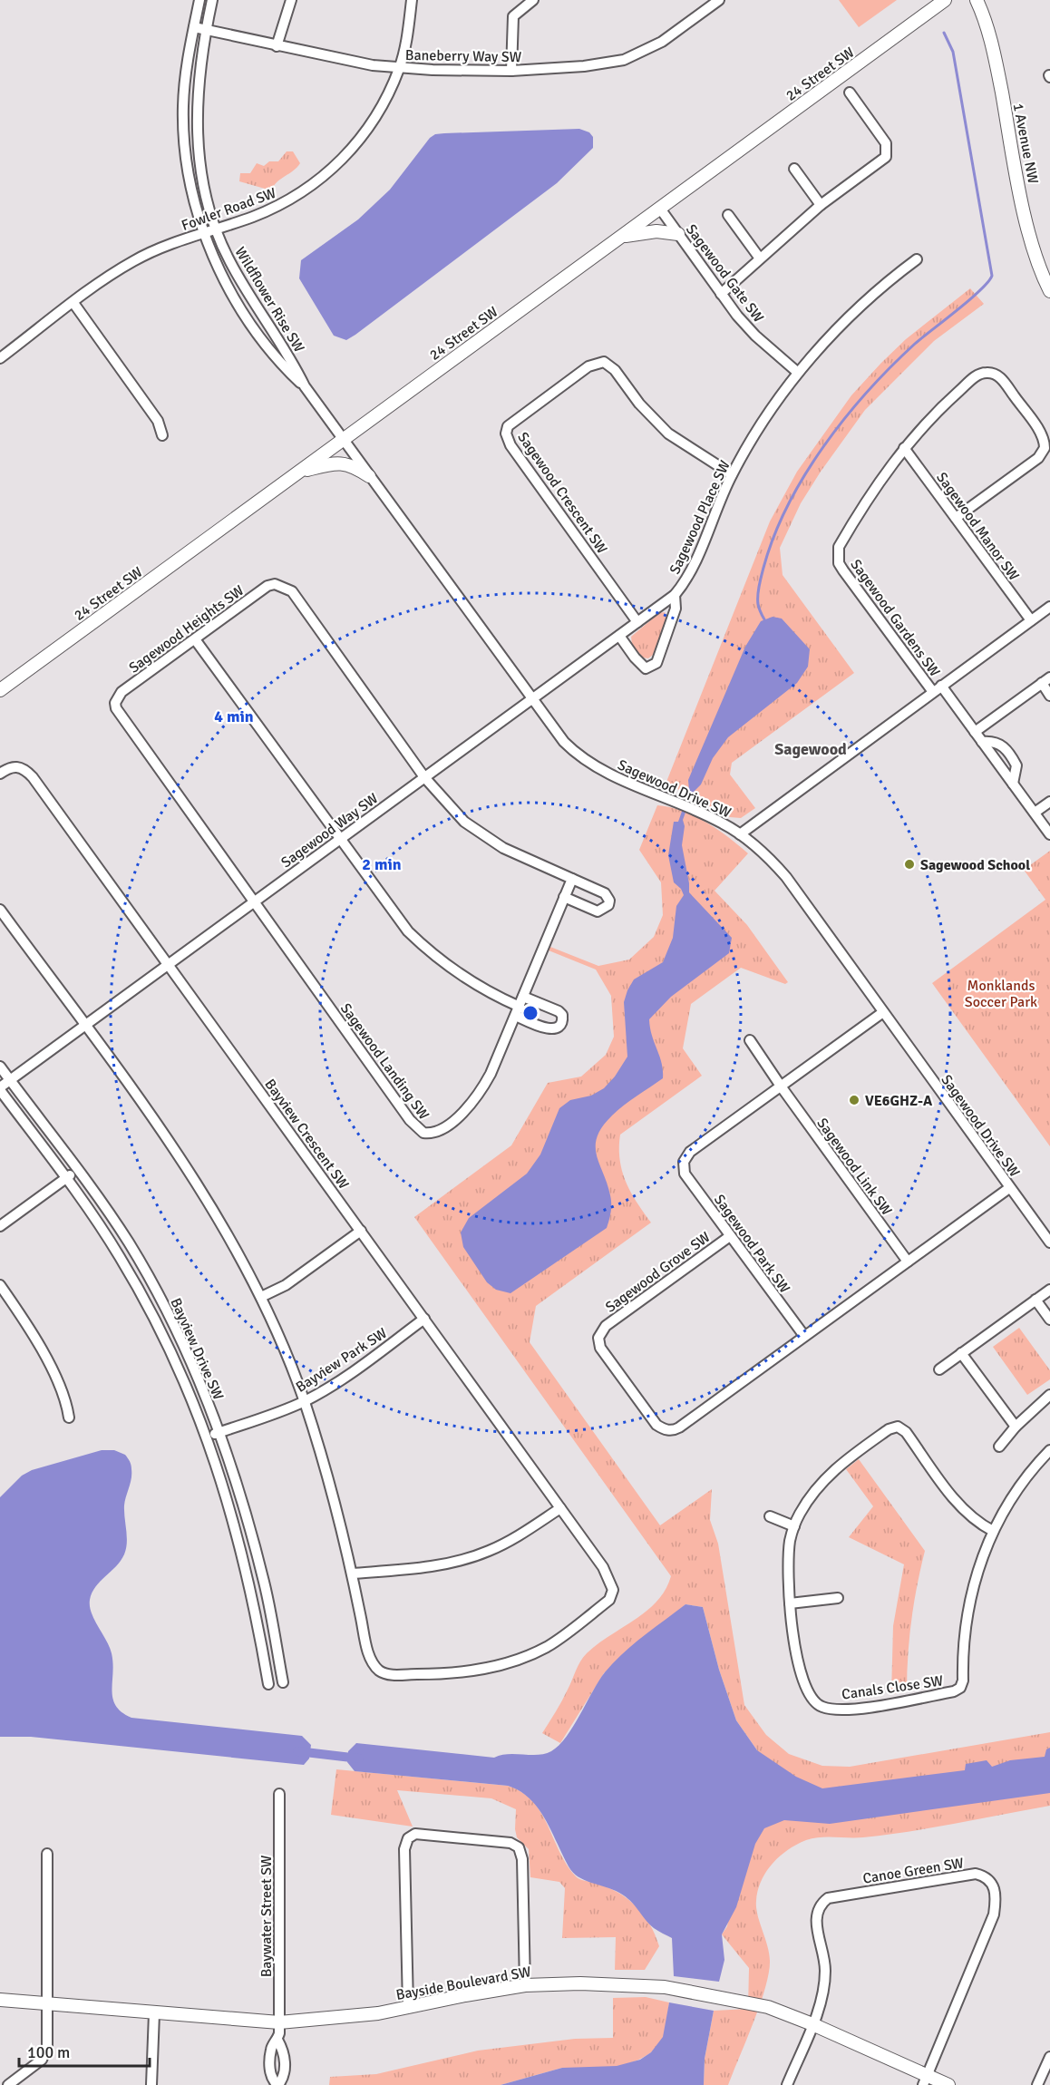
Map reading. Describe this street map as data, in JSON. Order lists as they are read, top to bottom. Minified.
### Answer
{"streets":{"street":["Baneberry Way SW","24 Street SW","1 Avenue NW","Fowler Road SW","Sagewood Gate SW","Wildflower Rise SW","Sagewood Crescent SW","Sagewood Place SW","Sagewood Manor SW","Sagewood Gardens SW","Sagewood Heights SW","Sagewood Drive SW","Sagewood Way SW","Sagewood Landing SW","Bayview Crescent SW","Sagewood Link SW","Sagewood Park SW","Sagewood Grove SW","Bayview Drive SW","Bayview Park SW","Canals Close SW","Canoe Green SW","Baywater Street SW","Bayside Boulevard SW"]},"crossings":[["Baneberry Way SW","Fowler Road SW"],["Baneberry Way SW","Wildflower Rise SW"],["24 Street SW","Sagewood Gate SW"],["24 Street SW","Wildflower Rise SW"],["24 Street SW","Sagewood Drive SW"],["Fowler Road SW","Wildflower Rise SW"],["Sagewood Gate SW","Sagewood Place SW"],["Wildflower Rise SW","Sagewood Drive SW"],["Sagewood Crescent SW","Sagewood Place SW"],["Sagewood Crescent SW","Sagewood Way SW"],["Sagewood Place SW","Sagewood Way SW"],["Sagewood Manor SW","Sagewood Gardens SW"],["Sagewood Heights SW","Sagewood Way SW"],["Sagewood Heights SW","Sagewood Landing SW"],["Sagewood Drive SW","Sagewood Way SW"],["Sagewood Drive SW","Sagewood Park SW"],["Sagewood Way SW","Sagewood Landing SW"],["Sagewood Way SW","Bayview Crescent SW"],["Sagewood Way SW","Bayview Drive SW"],["Bayview Crescent SW","Bayview Park SW"],["Sagewood Link SW","Sagewood Park SW"],["Sagewood Park SW","Sagewood Grove SW"],["Bayview Drive SW","Bayview Park SW"],["Canoe Green SW","Bayside Boulevard SW"],["Baywater Street SW","Bayside Boulevard SW"]],"districts":["Sagewood"],"parks":["Monklands Soccer Park"],"places":["Sagewood School","VE6GHZ-A"],"scale_bar":"100 m","rings":["4 min","2 min"]}
